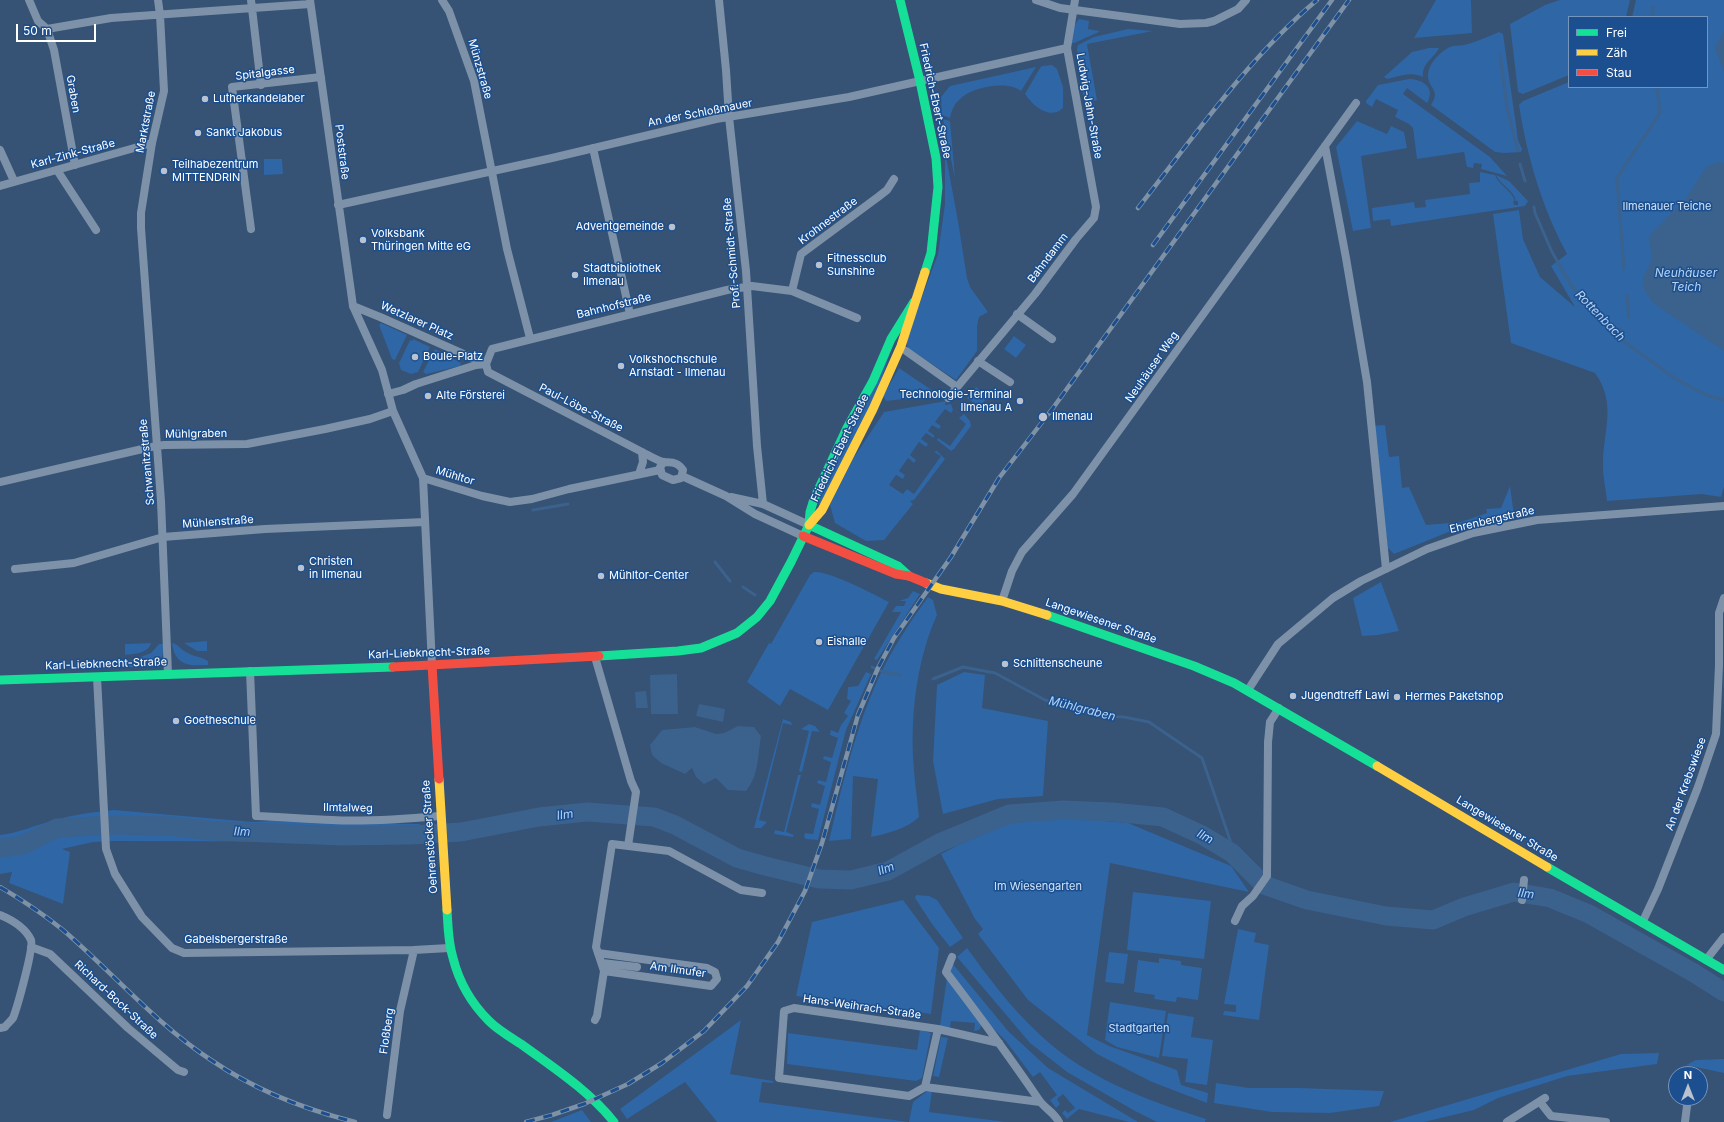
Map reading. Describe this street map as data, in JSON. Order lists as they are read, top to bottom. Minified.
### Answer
{"streets":{"main road":["Friedrich-Ebert-Straße","Langewiesener Straße","Karl-Liebknecht-Straße","Oehrenstöcker Straße"],"street":["Münzstraße","Spitalgasse","Graben","Ludwig-Jahn-Straße","An der Schloßmauer","Marktstraße","Poststraße","Karl-Zink-Straße","Krohnestraße","Prof.-Schmidt-Straße","Bahndamm","Bahnhofstraße","Wetzlarer Platz","Neuhäuser Weg","Paul-Löbe-Straße","Mühlgraben","Schwanitzstraße","Mühltor","Ehrenbergstraße","Mühlenstraße","An der Krebswiese","Ilmtalweg","Gabelsbergerstraße","Am Ilmufer","Richard-Bock-Straße","Hans-Weihrach-Straße","Floßberg"]},"crossings":[["Münzstraße","An der Schloßmauer"],["Münzstraße","Bahnhofstraße"],["Spitalgasse","Poststraße"],["Graben","Karl-Zink-Straße"],["Friedrich-Ebert-Straße","An der Schloßmauer"],["Friedrich-Ebert-Straße","Paul-Löbe-Straße"],["Friedrich-Ebert-Straße","Langewiesener Straße"],["Friedrich-Ebert-Straße","Karl-Liebknecht-Straße"],["Ludwig-Jahn-Straße","An der Schloßmauer"],["Ludwig-Jahn-Straße","Bahndamm"],["An der Schloßmauer","Poststraße"],["An der Schloßmauer","Prof.-Schmidt-Straße"],["Marktstraße","Karl-Zink-Straße"],["Marktstraße","Schwanitzstraße"],["Poststraße","Wetzlarer Platz"],["Poststraße","Mühltor"],["Krohnestraße","Bahnhofstraße"],["Prof.-Schmidt-Straße","Bahnhofstraße"],["Prof.-Schmidt-Straße","Paul-Löbe-Straße"],["Bahnhofstraße","Wetzlarer Platz"],["Bahnhofstraße","Paul-Löbe-Straße"],["Wetzlarer Platz","Paul-Löbe-Straße"],["Wetzlarer Platz","Mühltor"],["Neuhäuser Weg","Langewiesener Straße"],["Paul-Löbe-Straße","Mühltor"],["Paul-Löbe-Straße","Langewiesener Straße"],["Paul-Löbe-Straße","Karl-Liebknecht-Straße"],["Mühlgraben","Schwanitzstraße"],["Mühlgraben","Mühltor"],["Schwanitzstraße","Mühlenstraße"],["Schwanitzstraße","Karl-Liebknecht-Straße"],["Mühltor","Oehrenstöcker Straße"],["Ehrenbergstraße","Langewiesener Straße"],["Mühlenstraße","Oehrenstöcker Straße"],["Langewiesener Straße","Karl-Liebknecht-Straße"],["Langewiesener Straße","An der Krebswiese"],["Karl-Liebknecht-Straße","Ilmtalweg"],["Karl-Liebknecht-Straße","Oehrenstöcker Straße"],["Karl-Liebknecht-Straße","Gabelsbergerstraße"],["Ilmtalweg","Oehrenstöcker Straße"],["Oehrenstöcker Straße","Gabelsbergerstraße"],["Gabelsbergerstraße","Floßberg"]],"water":["Neuhäuser Teich","Rottenbach","Mühlgraben","Ilm"],"parks":["Ilmenauer Teiche","Im Wiesengarten","Stadtgarten"],"places":["Lutherkandelaber","Sankt Jakobus","Teilhabezentrum MITTENDRIN","Adventgemeinde","Volksbank Thüringen Mitte eG","Fitnessclub Sunshine","Stadtbibliothek Ilmenau","Boule-Platz","Volkshochschule Arnstadt - Ilmenau","Alte Försterei","Technologie-Terminal Ilmenau A","Ilmenau","Christen in Ilmenau","Mühltor-Center","Eishalle","Schlittenscheune","Jugendtreff Lawi","Hermes Paketshop","Goetheschule"],"legend":["Frei","Zäh","Stau"],"scale_bar":"50 m","north":"top"}
